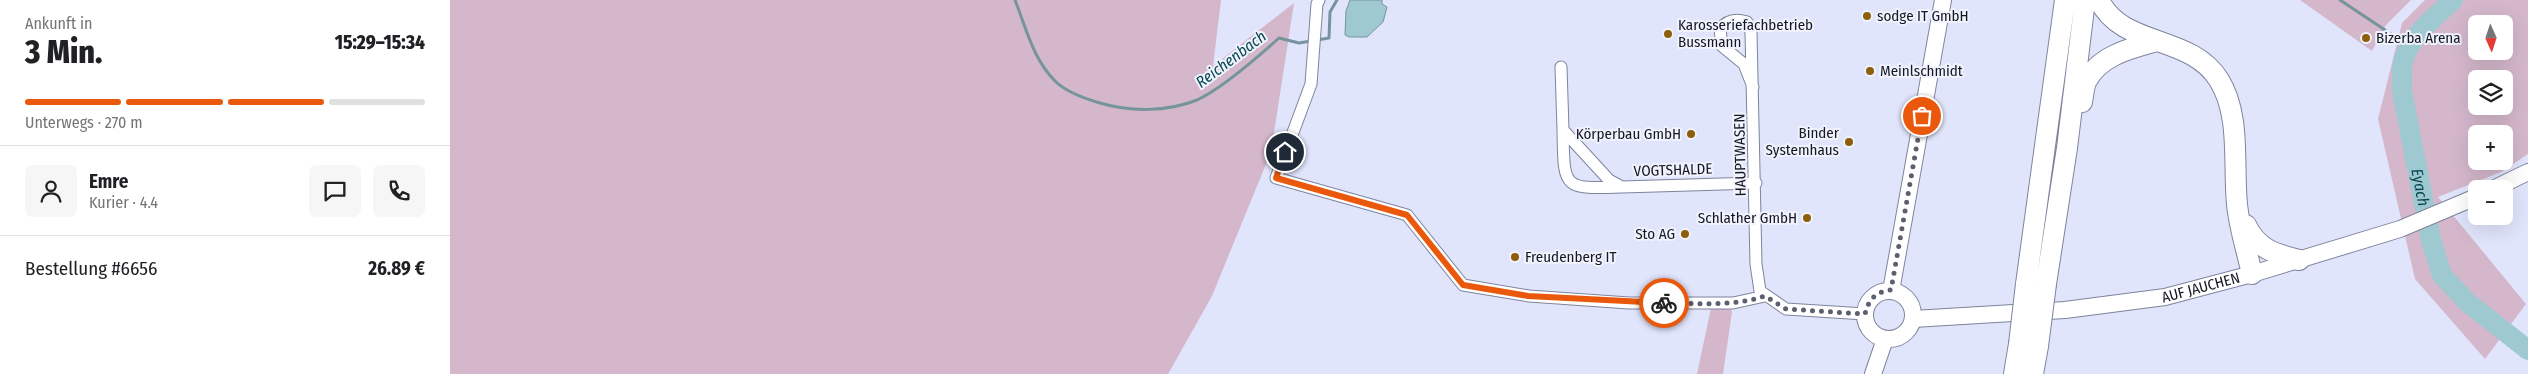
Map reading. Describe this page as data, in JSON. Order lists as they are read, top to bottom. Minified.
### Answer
{"streets":{"main road":["AUF JAUCHEN"],"street":["HAUPTWASEN","VOGTSHALDE"]},"crossings":[["HAUPTWASEN","VOGTSHALDE"]],"water":["Reichenbach","Eyach"],"places":["sodge IT GmbH","Karosseriefachbetrieb Bussmann","Bizerba Arena","Meinlschmidt","Körperbau GmbH","Binder Systemhaus","Schlather GmbH","Sto AG","Freudenberg IT"],"north":"bottom","page":{"heading":["3 Min.","Ankunft in","15:29–15:34"],"panel":["Emre","Kurier · 4.4","Bestellung #6656","26.89 €"],"map_buttons":["+","−"],"bar":"Unterwegs · 270 m"}}
